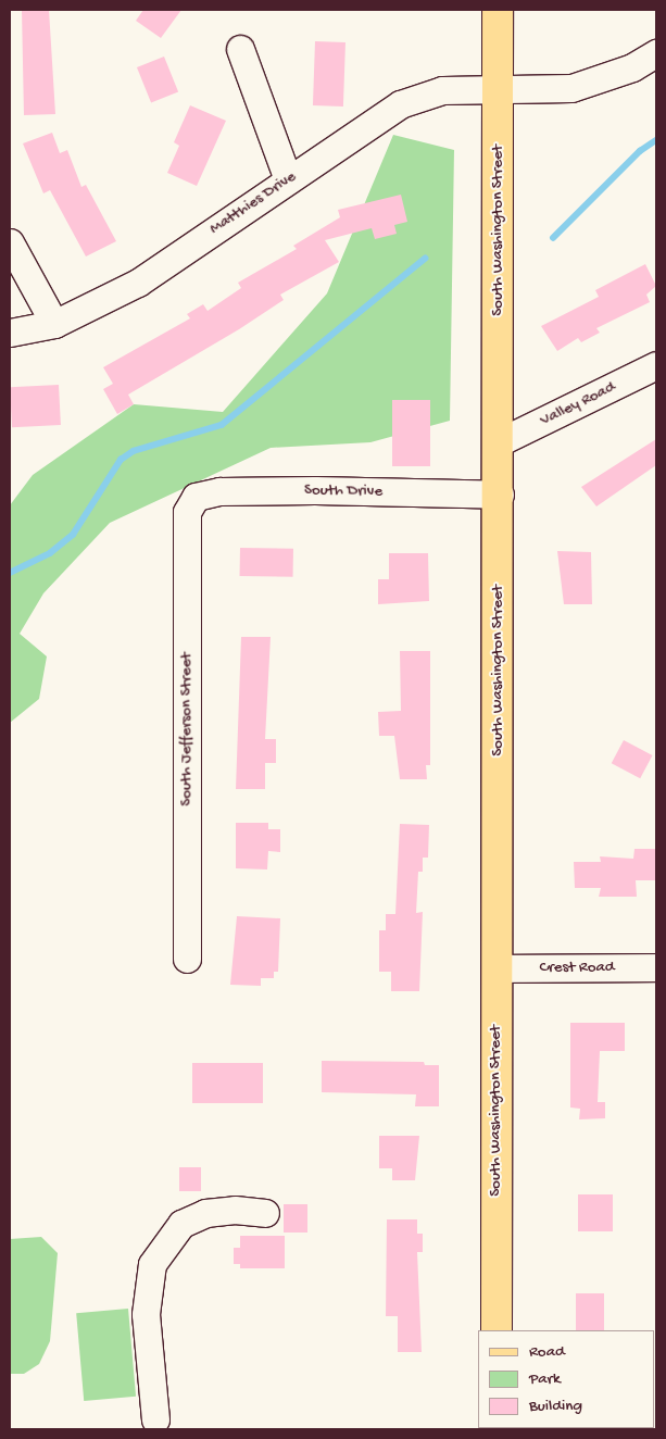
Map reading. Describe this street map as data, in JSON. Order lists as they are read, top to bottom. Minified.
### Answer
{"streets":{"main road":["South Washington Street"],"street":["Matthies Drive","Valley Road","South Drive","South Jefferson Street","Crest Road"]},"crossings":[["Matthies Drive","South Washington Street"],["South Washington Street","Valley Road"],["South Washington Street","South Drive"],["South Washington Street","Crest Road"],["South Drive","South Jefferson Street"]],"legend":["Road","Park","Building"]}
